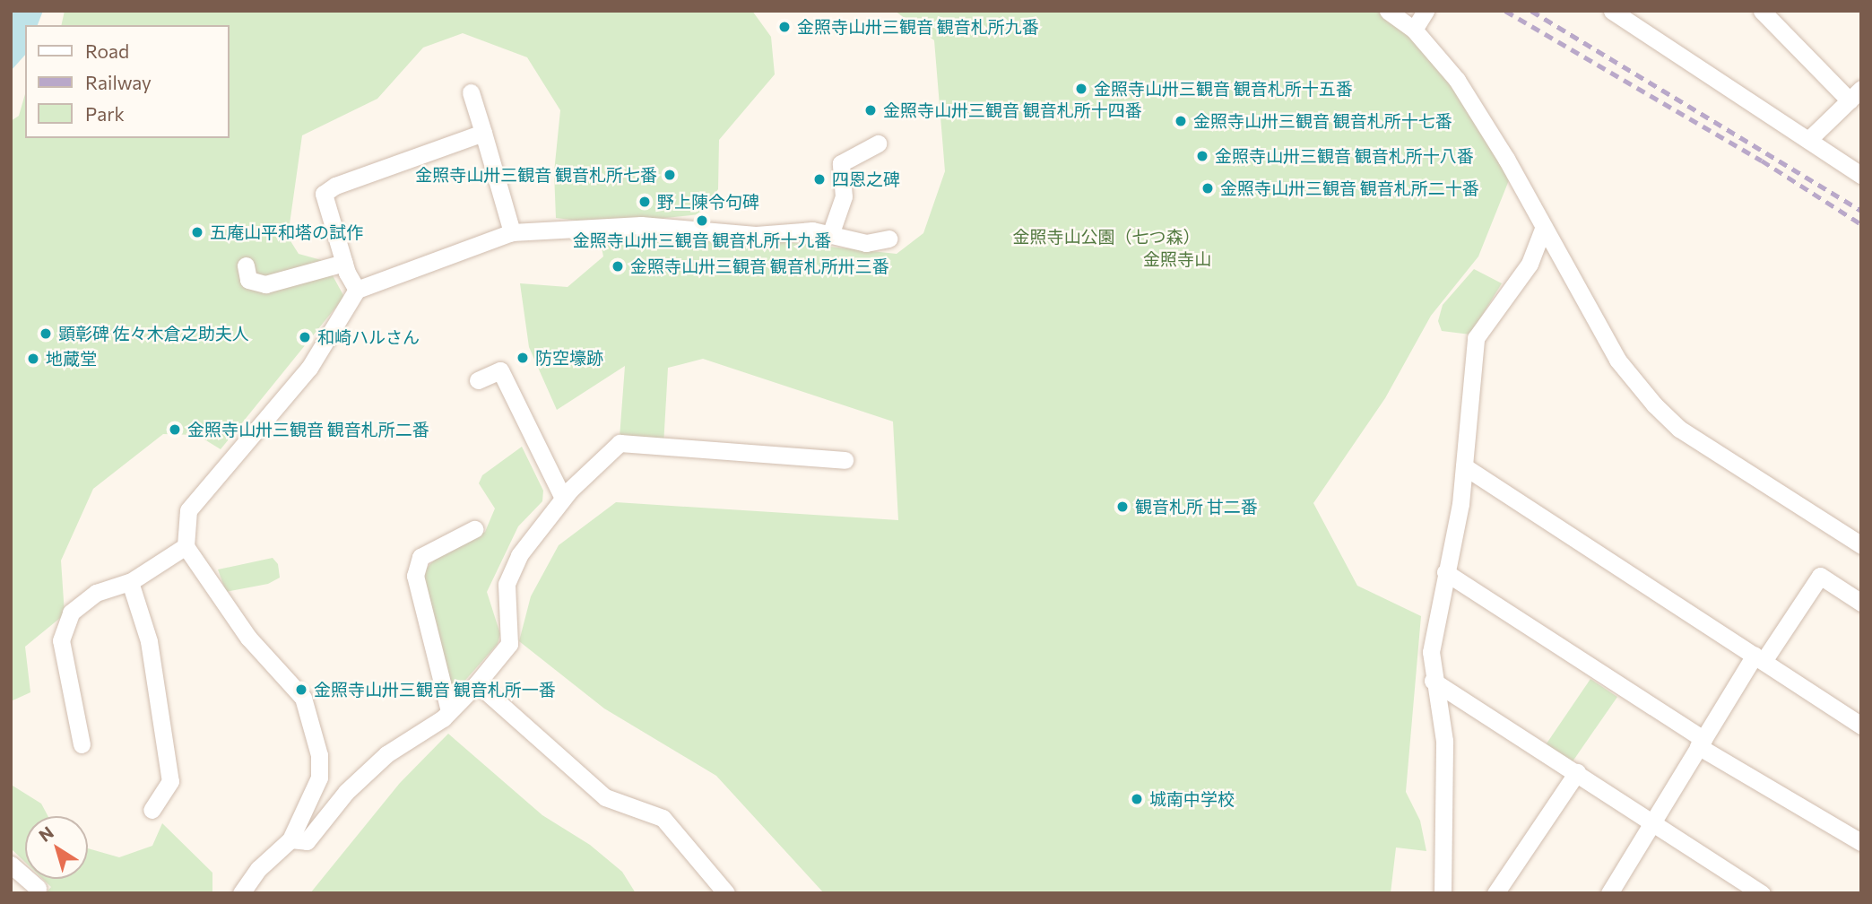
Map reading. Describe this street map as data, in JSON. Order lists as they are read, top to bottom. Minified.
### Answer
{"parks":["金照寺山公園（七つ森）","金照寺山"],"places":["金照寺山卅三観音 観音札所九番","金照寺山卅三観音 観音札所十五番","金照寺山卅三観音 観音札所十四番","金照寺山卅三観音 観音札所十七番","金照寺山卅三観音 観音札所十八番","金照寺山卅三観音 観音札所七番","四恩之碑","金照寺山卅三観音 観音札所二十番","野上陳令句碑","金照寺山卅三観音 観音札所十九番","五庵山平和塔の試作","金照寺山卅三観音 観音札所卅三番","顕彰碑 佐々木倉之助夫人","和崎ハルさん","防空壕跡","地蔵堂","金照寺山卅三観音 観音札所二番","観音札所 甘二番","金照寺山卅三観音 観音札所一番","城南中学校"],"legend":["Road","Railway","Park"],"north":"top left"}
